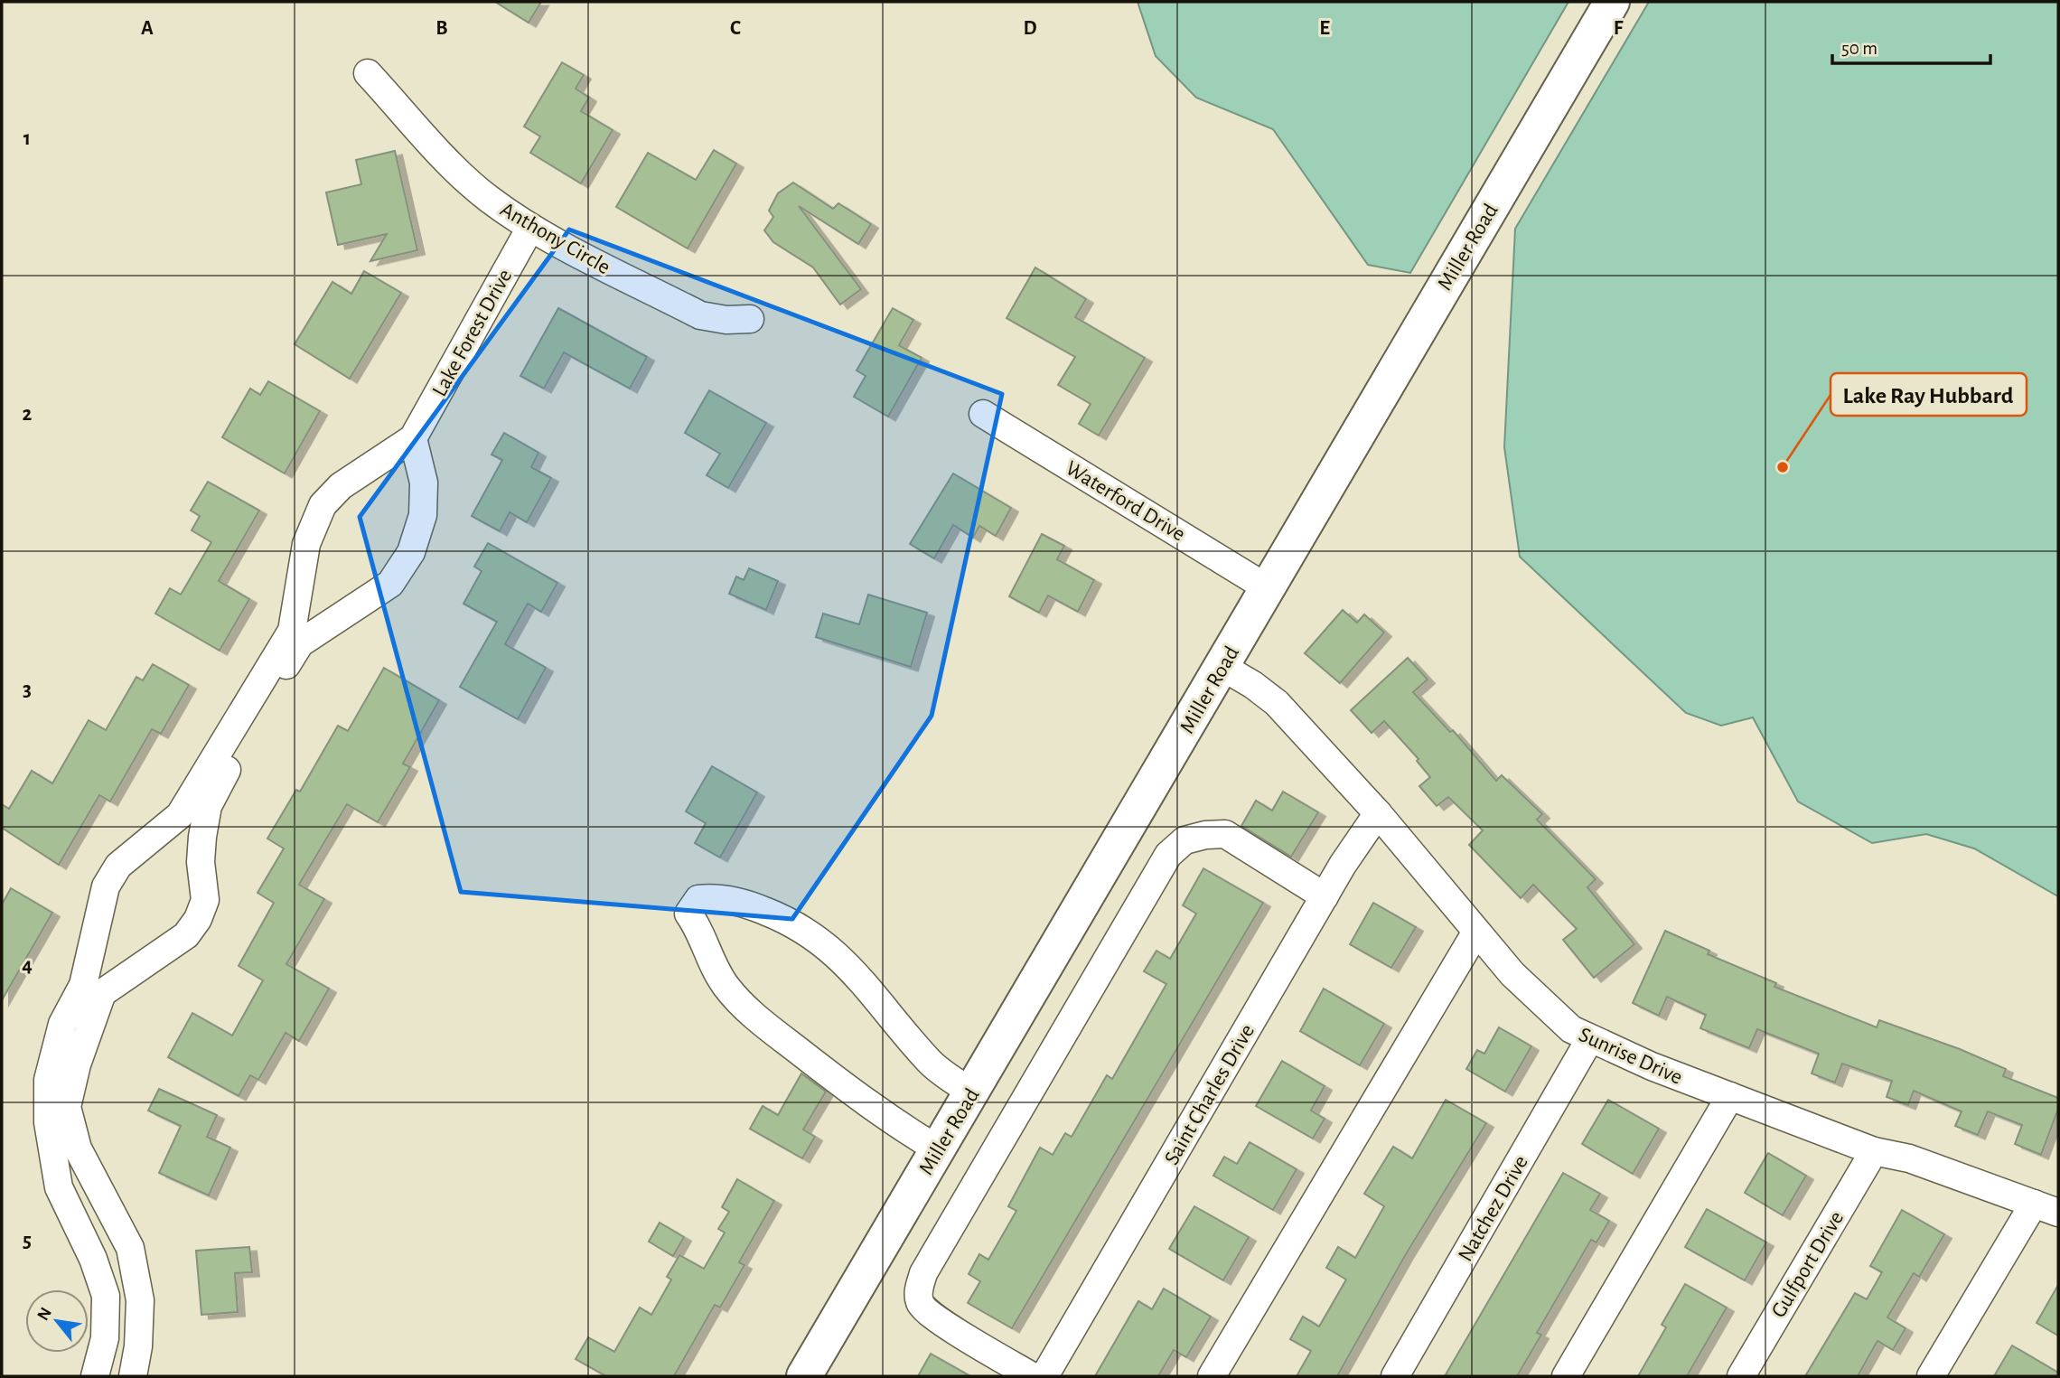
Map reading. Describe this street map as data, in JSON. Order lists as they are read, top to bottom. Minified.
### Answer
{"streets":{"main road":["Miller Road"],"street":["Anthony Circle","Lake Forest Drive","Waterford Drive","Sunrise Drive","Saint Charles Drive","Natchez Drive","Gulfport Drive"]},"crossings":[["Anthony Circle","Lake Forest Drive"],["Miller Road","Waterford Drive"],["Miller Road","Sunrise Drive"],["Sunrise Drive","Saint Charles Drive"],["Sunrise Drive","Natchez Drive"],["Sunrise Drive","Gulfport Drive"]],"places":["Lake Ray Hubbard"],"scale_bar":"50 m","north":"top left","grid":{"columns":["A","B","C","D","E","F"],"rows":["1","2","3","4","5"]}}
